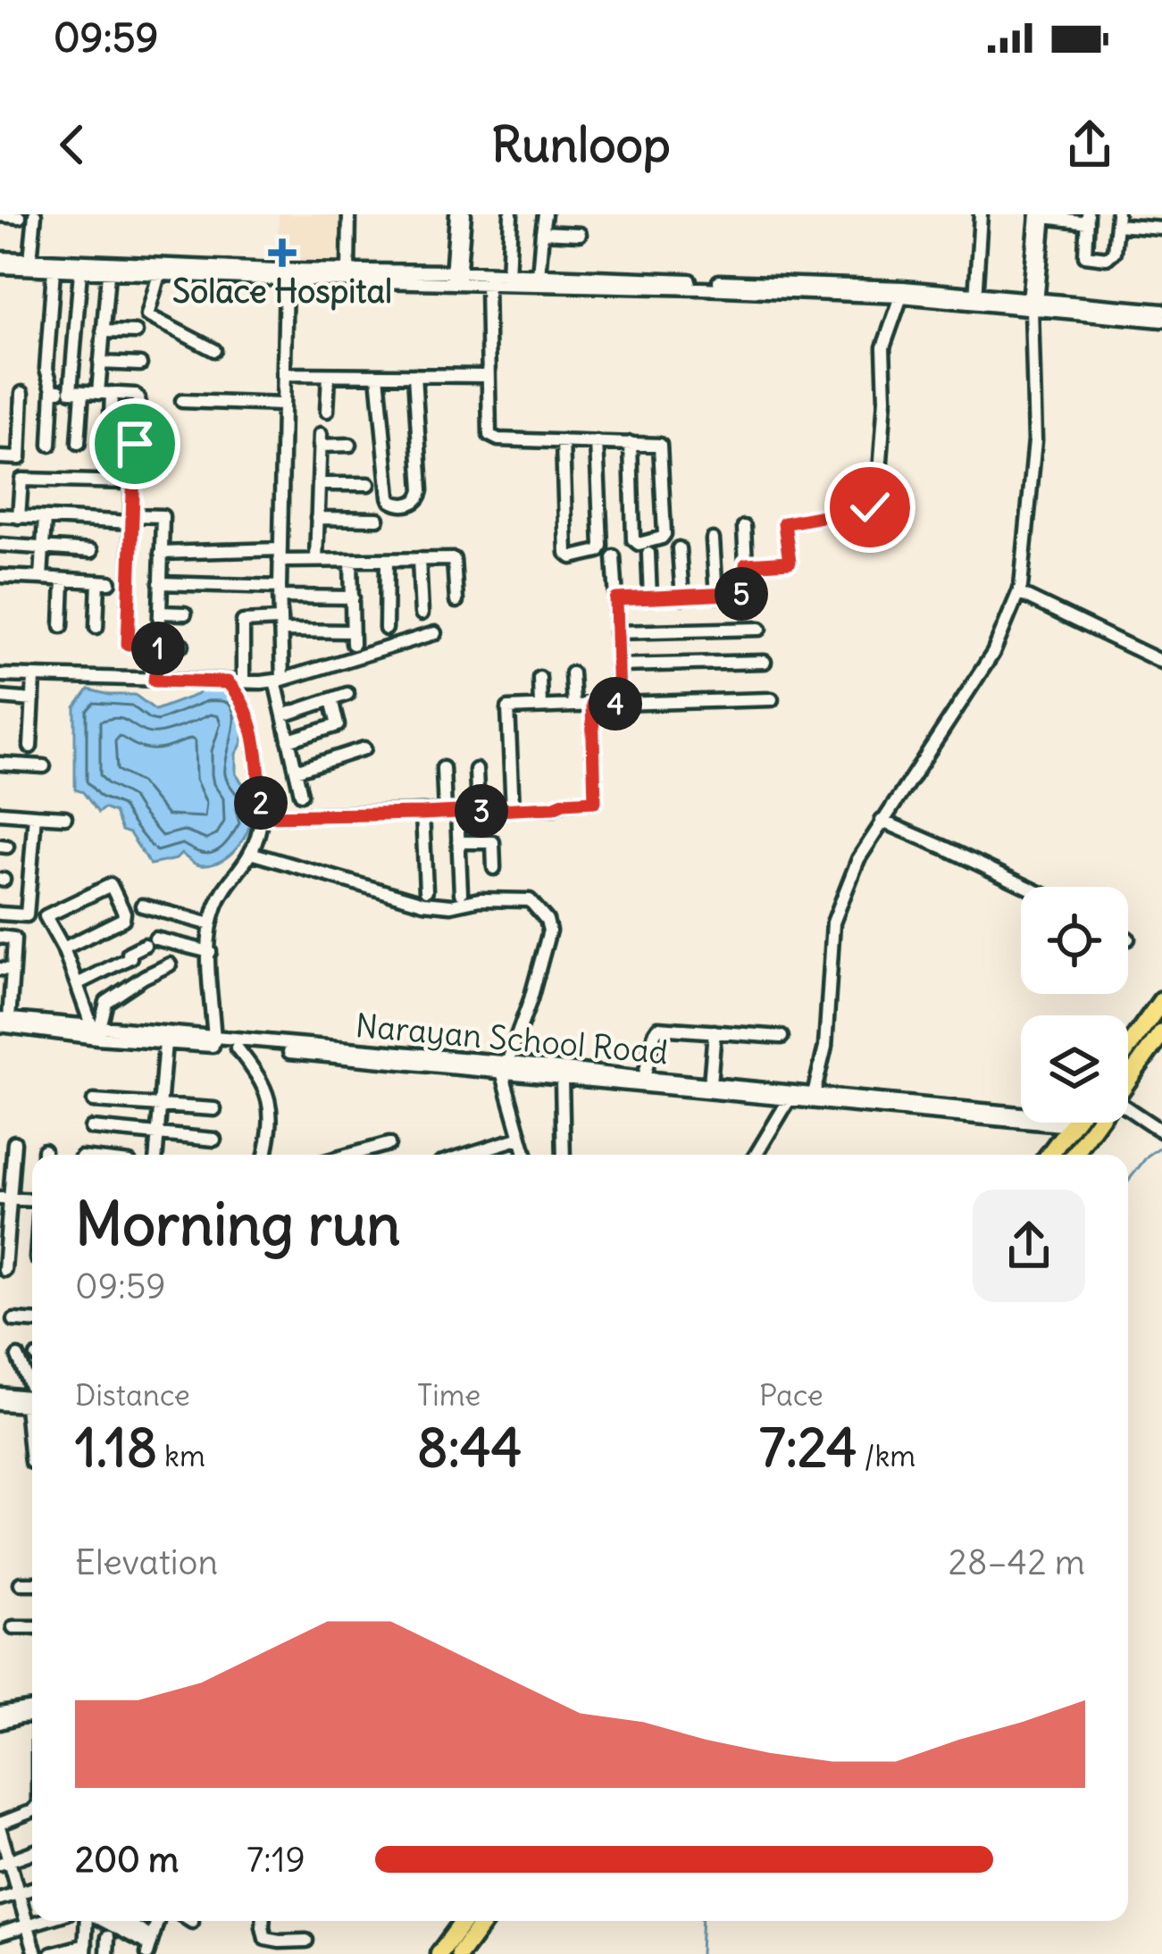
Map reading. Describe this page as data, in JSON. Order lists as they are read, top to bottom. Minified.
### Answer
{"streets":{"street":["Narayan School Road"]},"places":{"health":["Solace Hospital"]},"page":{"status":"09:59","header":"Runloop","pins":["5","1","4","2","3"],"heading":["Morning run","09:59"],"stats":[["Distance","1.18 km"],["Time","8:44"],["Pace","7:24 /km"]],"chart":["Elevation","28–42 m"],"list":[{"name":"200 m","note":"7:19"}]}}
